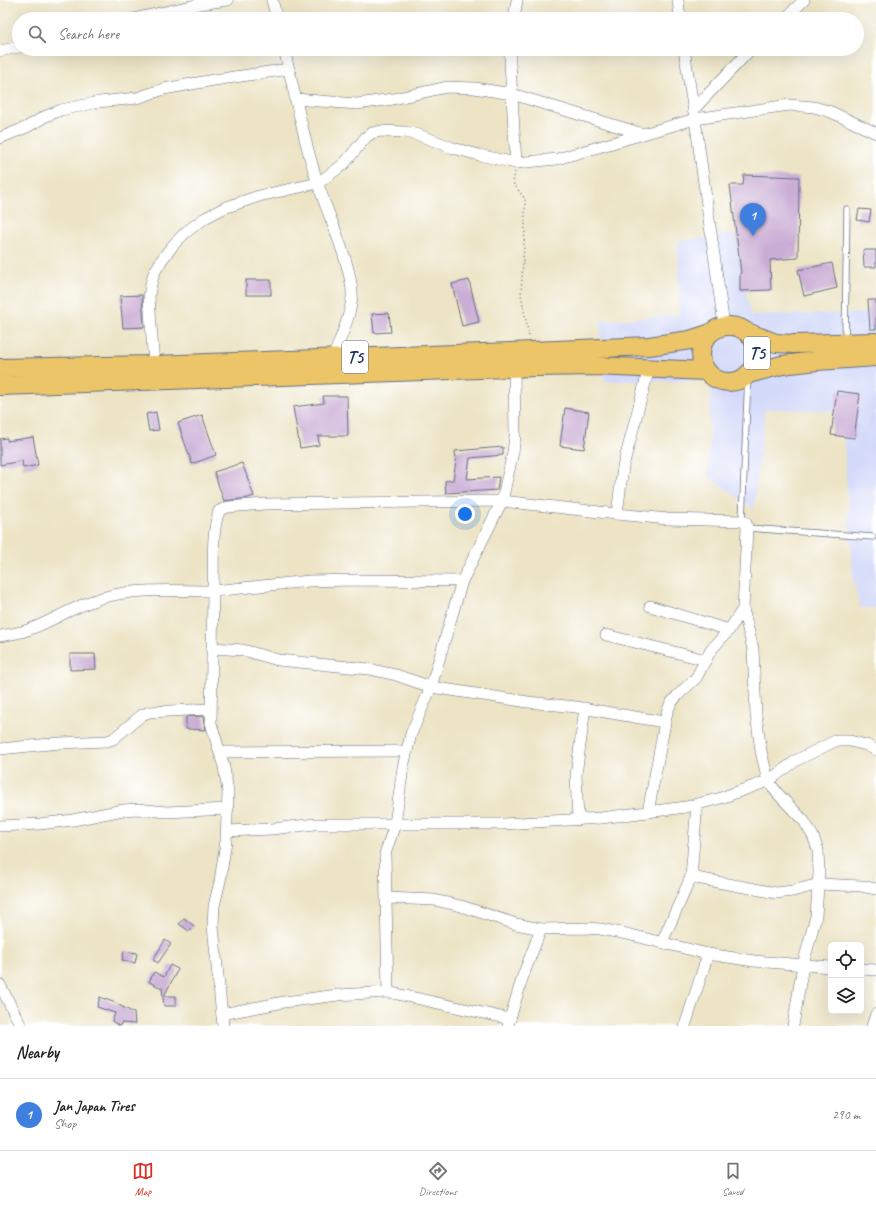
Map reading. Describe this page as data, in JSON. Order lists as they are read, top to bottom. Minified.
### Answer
{"streets":{"highway":["T5"]},"page":{"search":"Search here","pins":"1","heading":"Nearby","list":[{"mark":"1","name":"Jan Japan Tires","note":"Shop","value":"290 m"}],"nav":["Map","Directions","Saved"]}}
